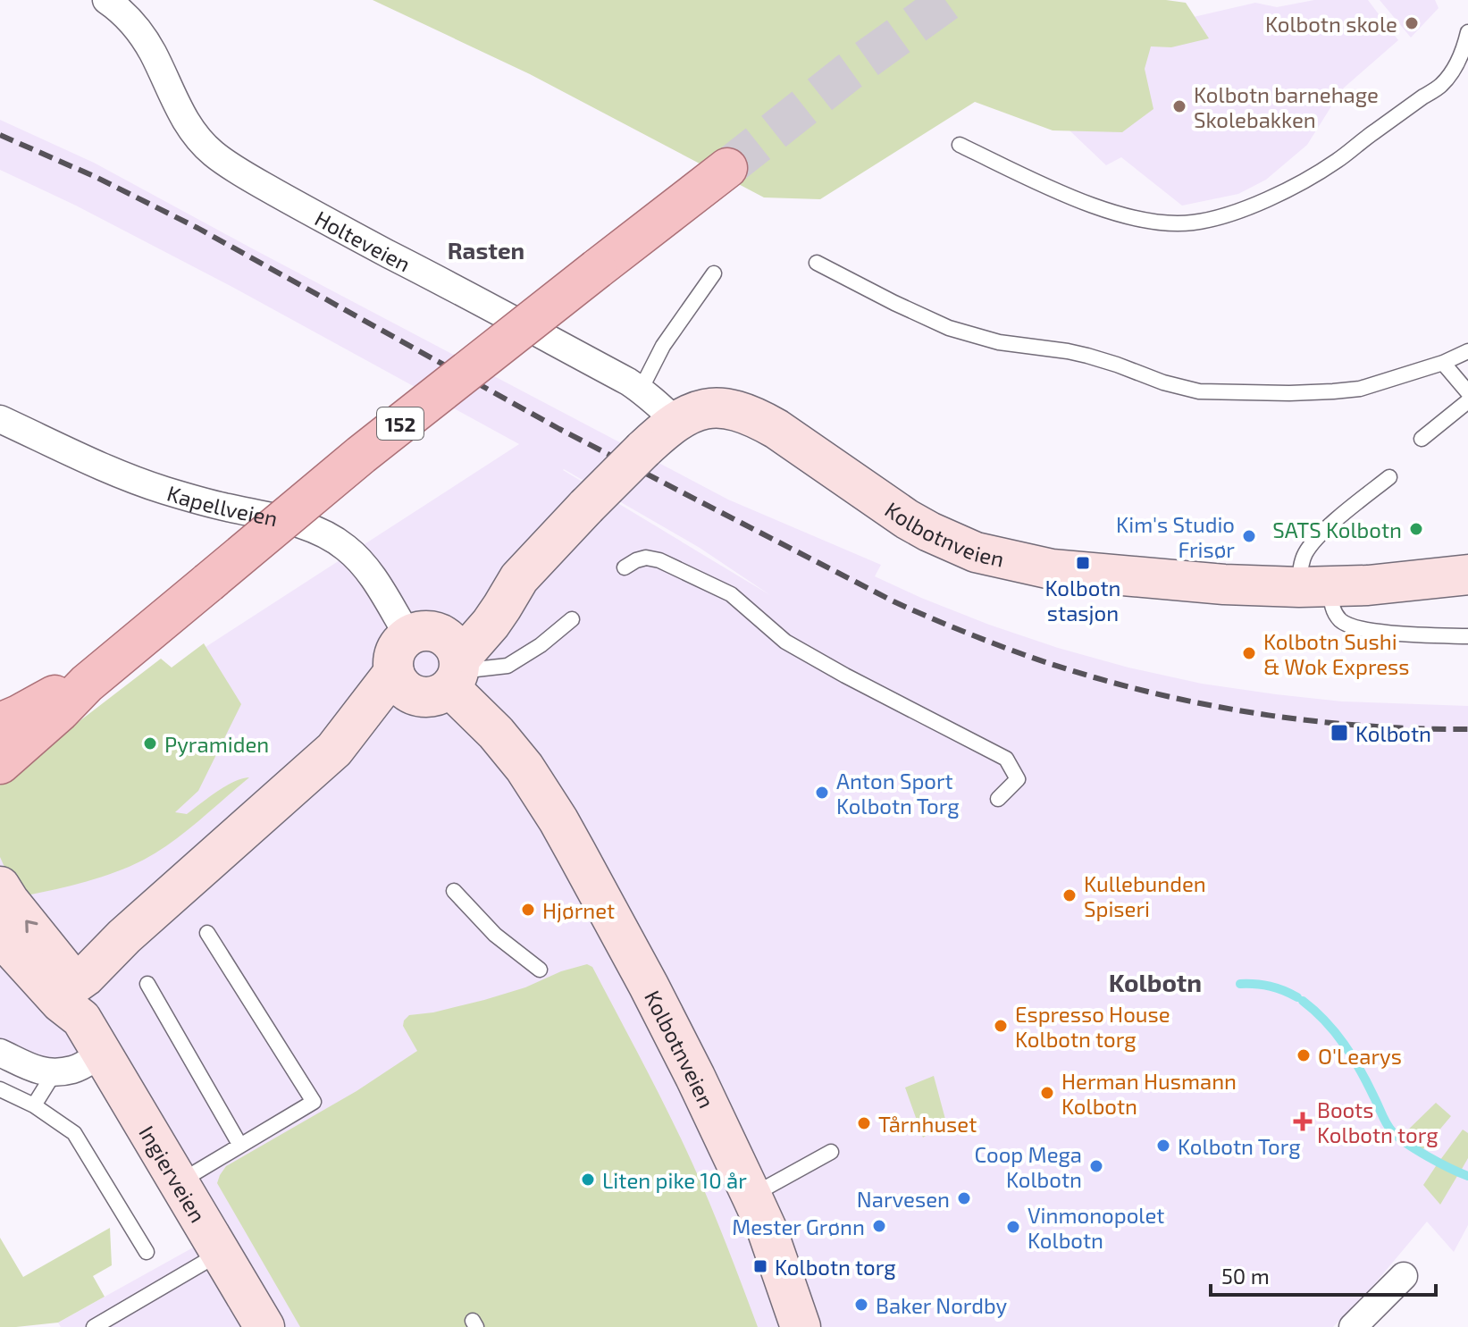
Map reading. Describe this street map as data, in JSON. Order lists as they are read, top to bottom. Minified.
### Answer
{"streets":{"main road":["152"],"street":["Holteveien","Kapellveien","Kolbotnveien","Ingierveien"]},"crossings":[["Holteveien","Kolbotnveien"],["Kapellveien","Kolbotnveien"]],"districts":["Rasten","Kolbotn"],"places":{"other":["Kolbotn skole","Kolbotn barnehage Skolebakken","SATS Kolbotn","Kim's Studio Frisør","Kolbotn Sushi & Wok Express","Pyramiden","Anton Sport Kolbotn Torg","Kullebunden Spiseri","Hjørnet","Espresso House Kolbotn torg","O'Learys","Herman Husmann Kolbotn","Tårnhuset","Kolbotn Torg","Coop Mega Kolbotn","Liten pike 10 år","Narvesen","Mester Grønn","Vinmonopolet Kolbotn","Baker Nordby"],"transit":["Kolbotn stasjon","Kolbotn","Kolbotn torg"],"health":["Boots Kolbotn torg"]},"scale_bar":"50 m"}
